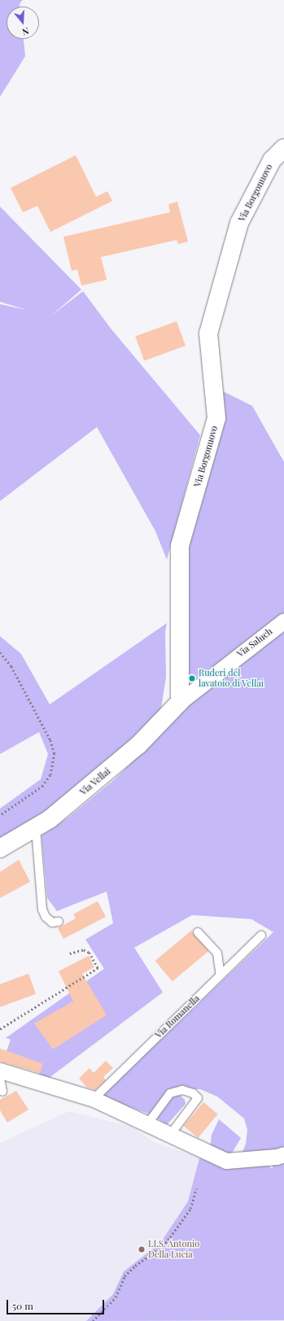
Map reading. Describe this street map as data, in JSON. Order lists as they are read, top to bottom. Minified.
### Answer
{"streets":{"street":["Via Borgonuovo","Via Saluch","Via Vellai"],"lane":["Via Romanella"]},"crossings":[["Via Borgonuovo","Via Saluch"],["Via Borgonuovo","Via Vellai"],["Via Saluch","Via Vellai"]],"places":["Ruderi del lavatoio di Vellai","I.I.S. Antonio Della Lucia"],"scale_bar":"50 m","north":"bottom"}
